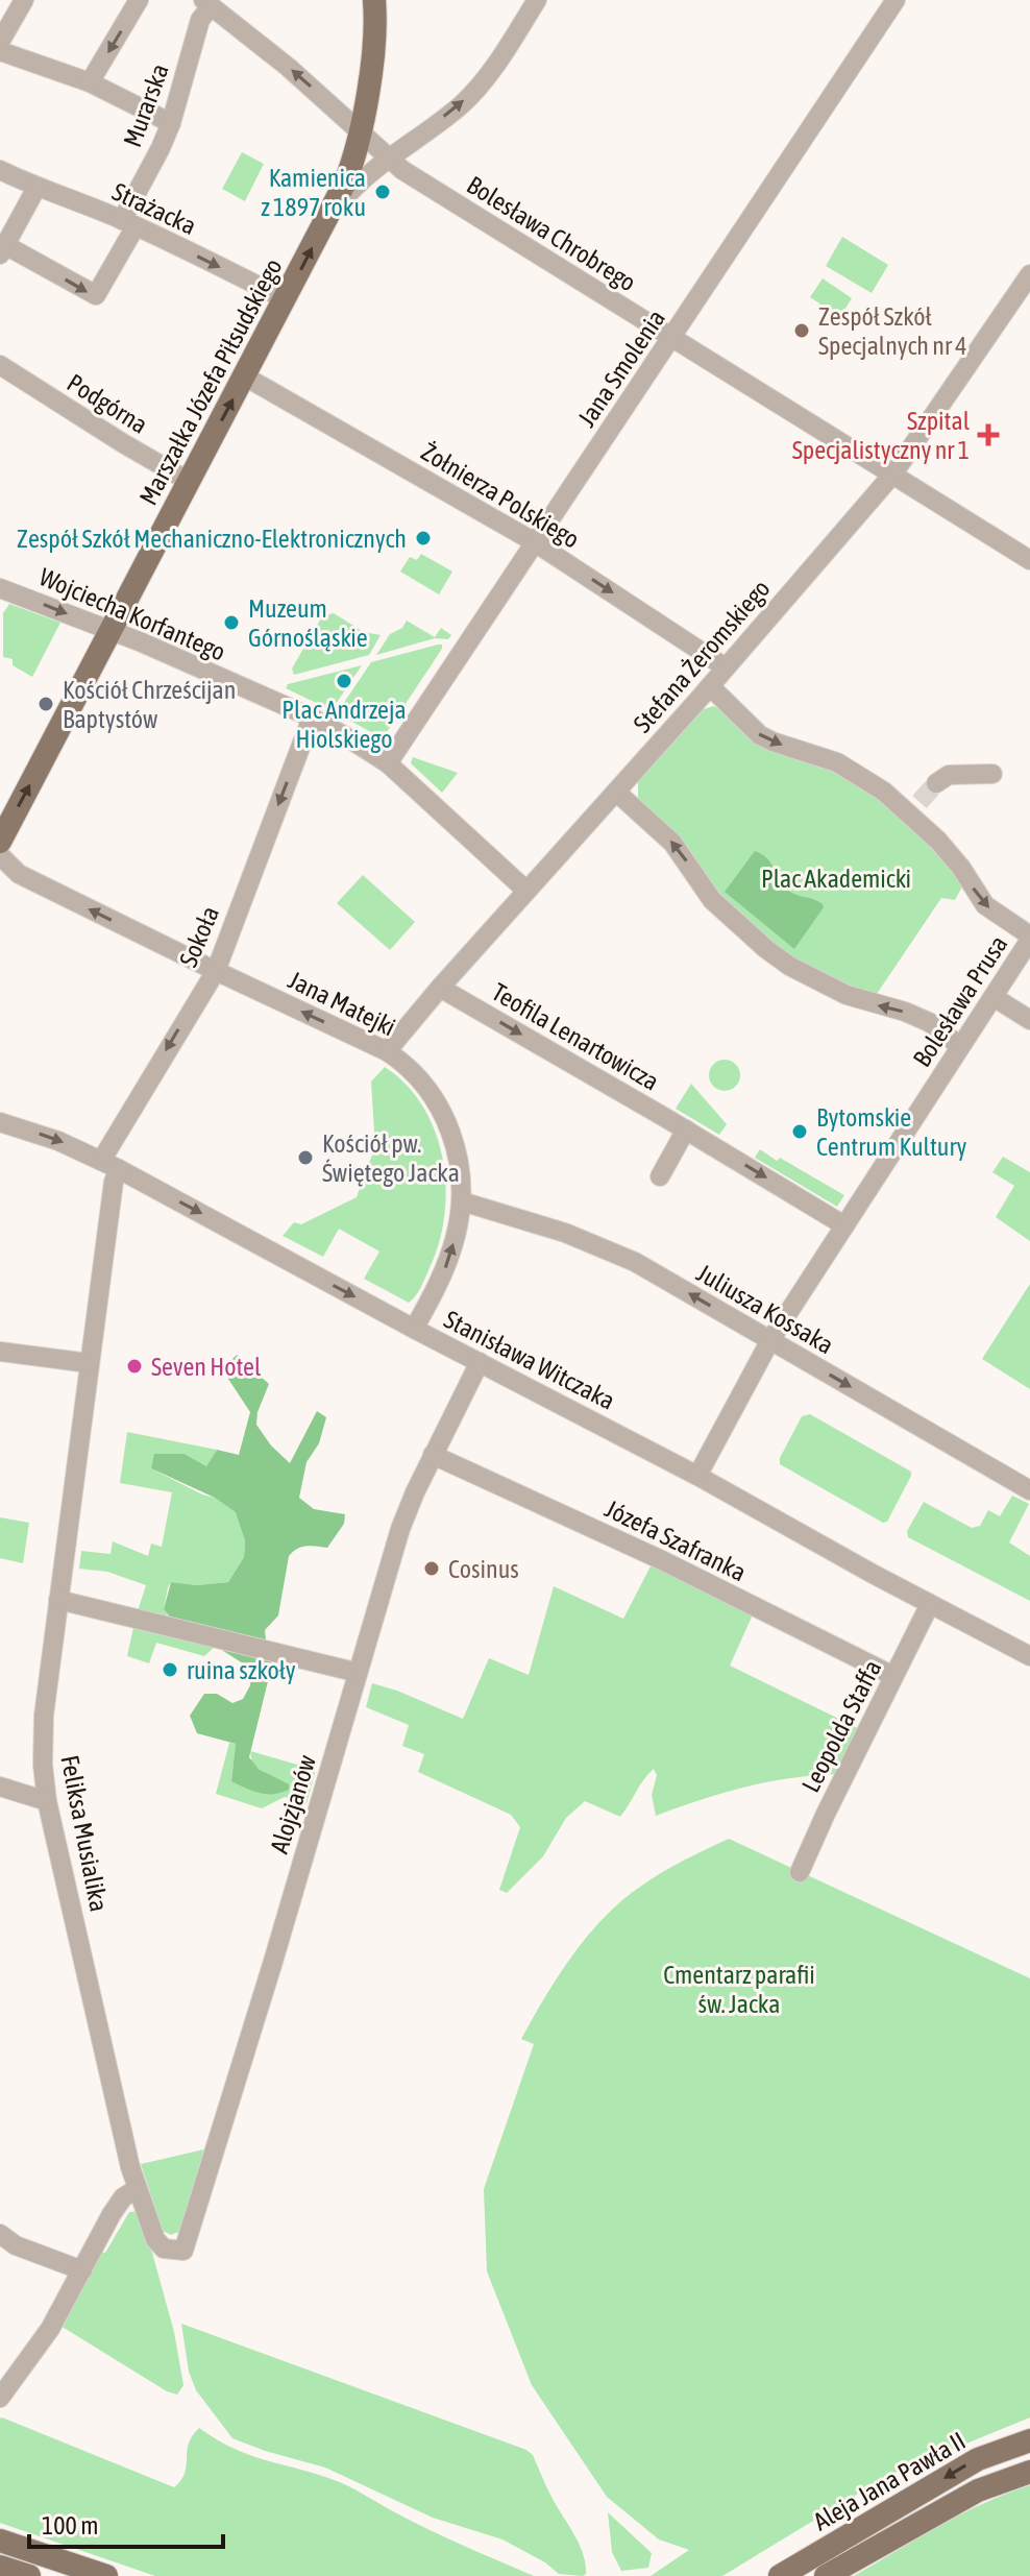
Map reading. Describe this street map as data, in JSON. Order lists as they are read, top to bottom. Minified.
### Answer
{"streets":{"main road":["Marszałka Józefa Piłsudskiego","Aleja Jana Pawła II"],"street":["Murarska","Strażacka","Bolesława Chrobrego","Jana Smolenia","Podgórna","Żołnierza Polskiego","Wojciecha Korfantego","Stefana Żeromskiego","Sokoła","Bolesława Prusa","Jana Matejki","Teofila Lenartowicza","Juliusza Kossaka","Stanisława Witczaka","Józefa Szafranka","Leopolda Staffa","Alojzjanów","Feliksa Musialika"]},"crossings":[["Murarska","Strażacka"],["Murarska","Bolesława Chrobrego"],["Strażacka","Marszałka Józefa Piłsudskiego"],["Bolesława Chrobrego","Jana Smolenia"],["Bolesława Chrobrego","Marszałka Józefa Piłsudskiego"],["Bolesława Chrobrego","Stefana Żeromskiego"],["Jana Smolenia","Żołnierza Polskiego"],["Jana Smolenia","Wojciecha Korfantego"],["Marszałka Józefa Piłsudskiego","Podgórna"],["Marszałka Józefa Piłsudskiego","Żołnierza Polskiego"],["Marszałka Józefa Piłsudskiego","Wojciecha Korfantego"],["Żołnierza Polskiego","Stefana Żeromskiego"],["Wojciecha Korfantego","Stefana Żeromskiego"],["Wojciecha Korfantego","Sokoła"],["Stefana Żeromskiego","Jana Matejki"],["Stefana Żeromskiego","Teofila Lenartowicza"],["Sokoła","Jana Matejki"],["Sokoła","Stanisława Witczaka"],["Bolesława Prusa","Teofila Lenartowicza"],["Bolesława Prusa","Juliusza Kossaka"],["Bolesława Prusa","Stanisława Witczaka"],["Jana Matejki","Juliusza Kossaka"],["Jana Matejki","Stanisława Witczaka"],["Stanisława Witczaka","Leopolda Staffa"],["Stanisława Witczaka","Alojzjanów"],["Stanisława Witczaka","Feliksa Musialika"],["Józefa Szafranka","Leopolda Staffa"],["Józefa Szafranka","Alojzjanów"],["Alojzjanów","Feliksa Musialika"]],"one_way":["Strażacka","Marszałka Józefa Piłsudskiego","Żołnierza Polskiego","Sokoła","Jana Matejki","Teofila Lenartowicza","Stanisława Witczaka"],"parks":["Plac Akademicki","Cmentarz parafii św. Jacka"],"places":{"other":["Kamienica z 1897 roku","Zespół Szkół Specjalnych nr 4","Zespół Szkół Mechaniczno-Elektronicznych","Muzeum Górnośląskie","Plac Andrzeja Hiolskiego","Kościół Chrześcijan Baptystów","Bytomskie Centrum Kultury","Kościół pw. Świętego Jacka","Seven Hotel","Cosinus","ruina szkoły"],"health":["Szpital Specjalistyczny nr 1"]},"scale_bar":"100 m"}
